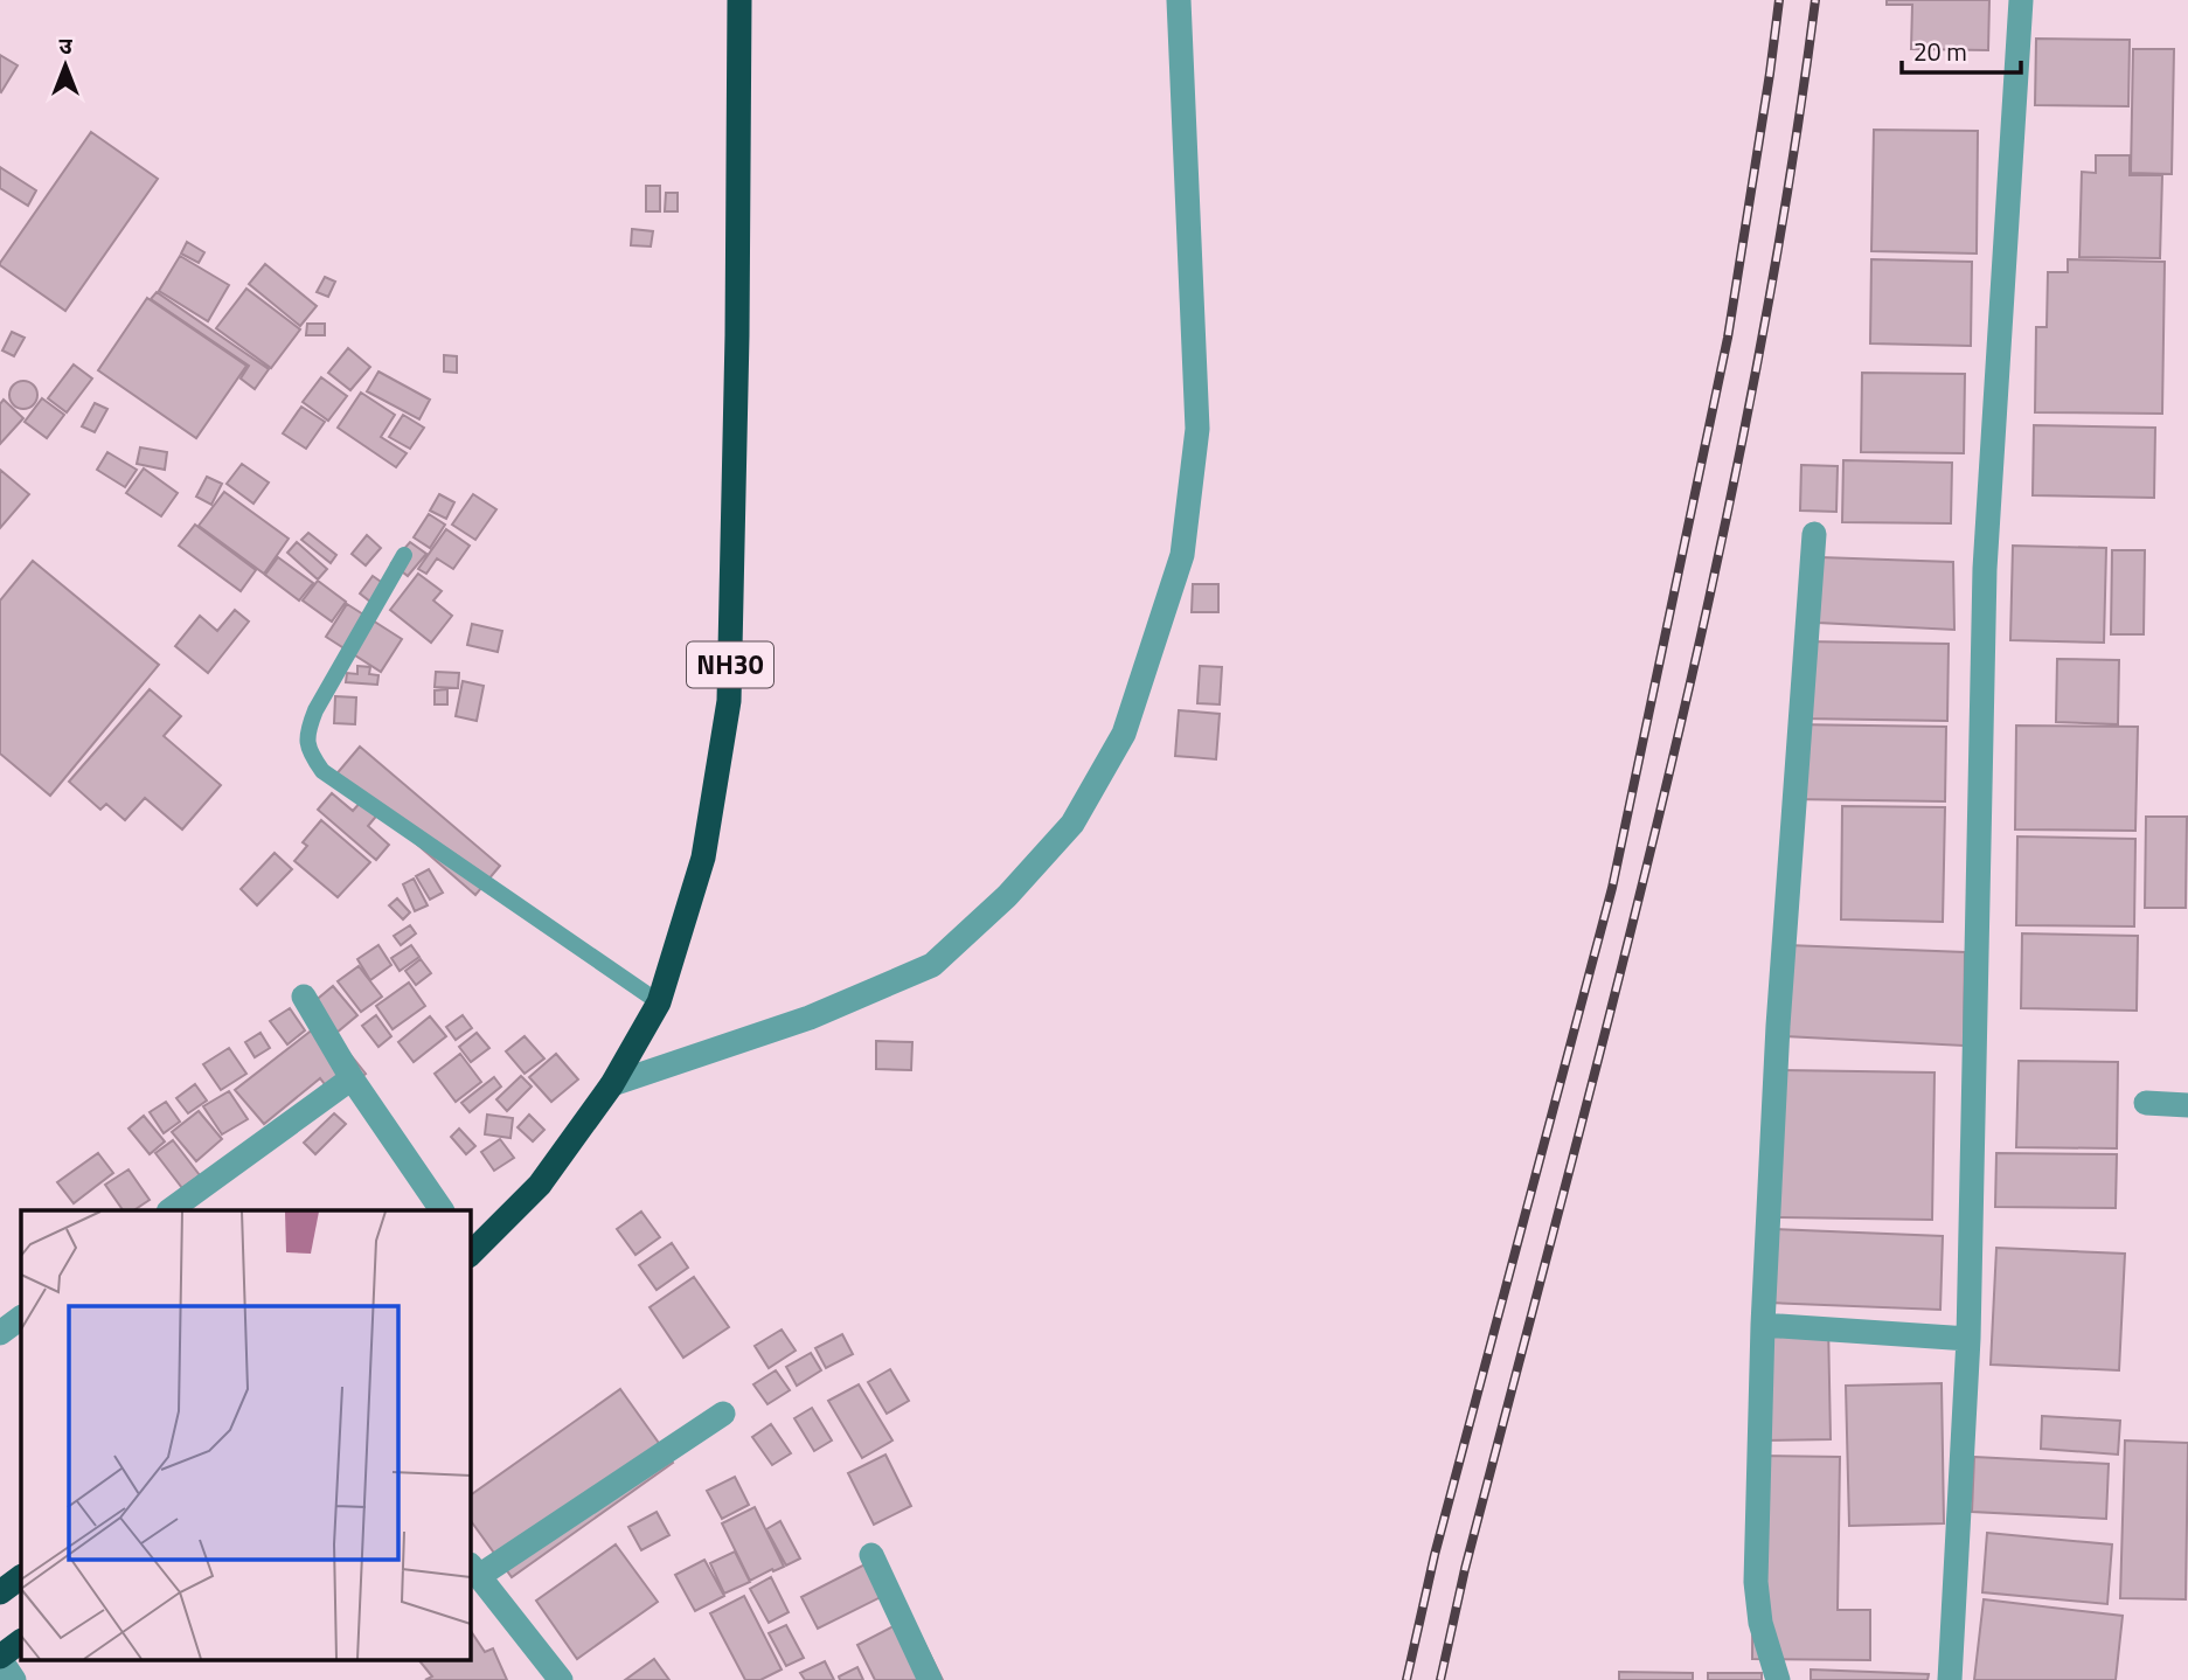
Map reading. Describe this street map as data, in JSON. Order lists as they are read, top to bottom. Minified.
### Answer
{"streets":{"highway":["NH30"]},"scale_bar":"20 m","north":"top"}
